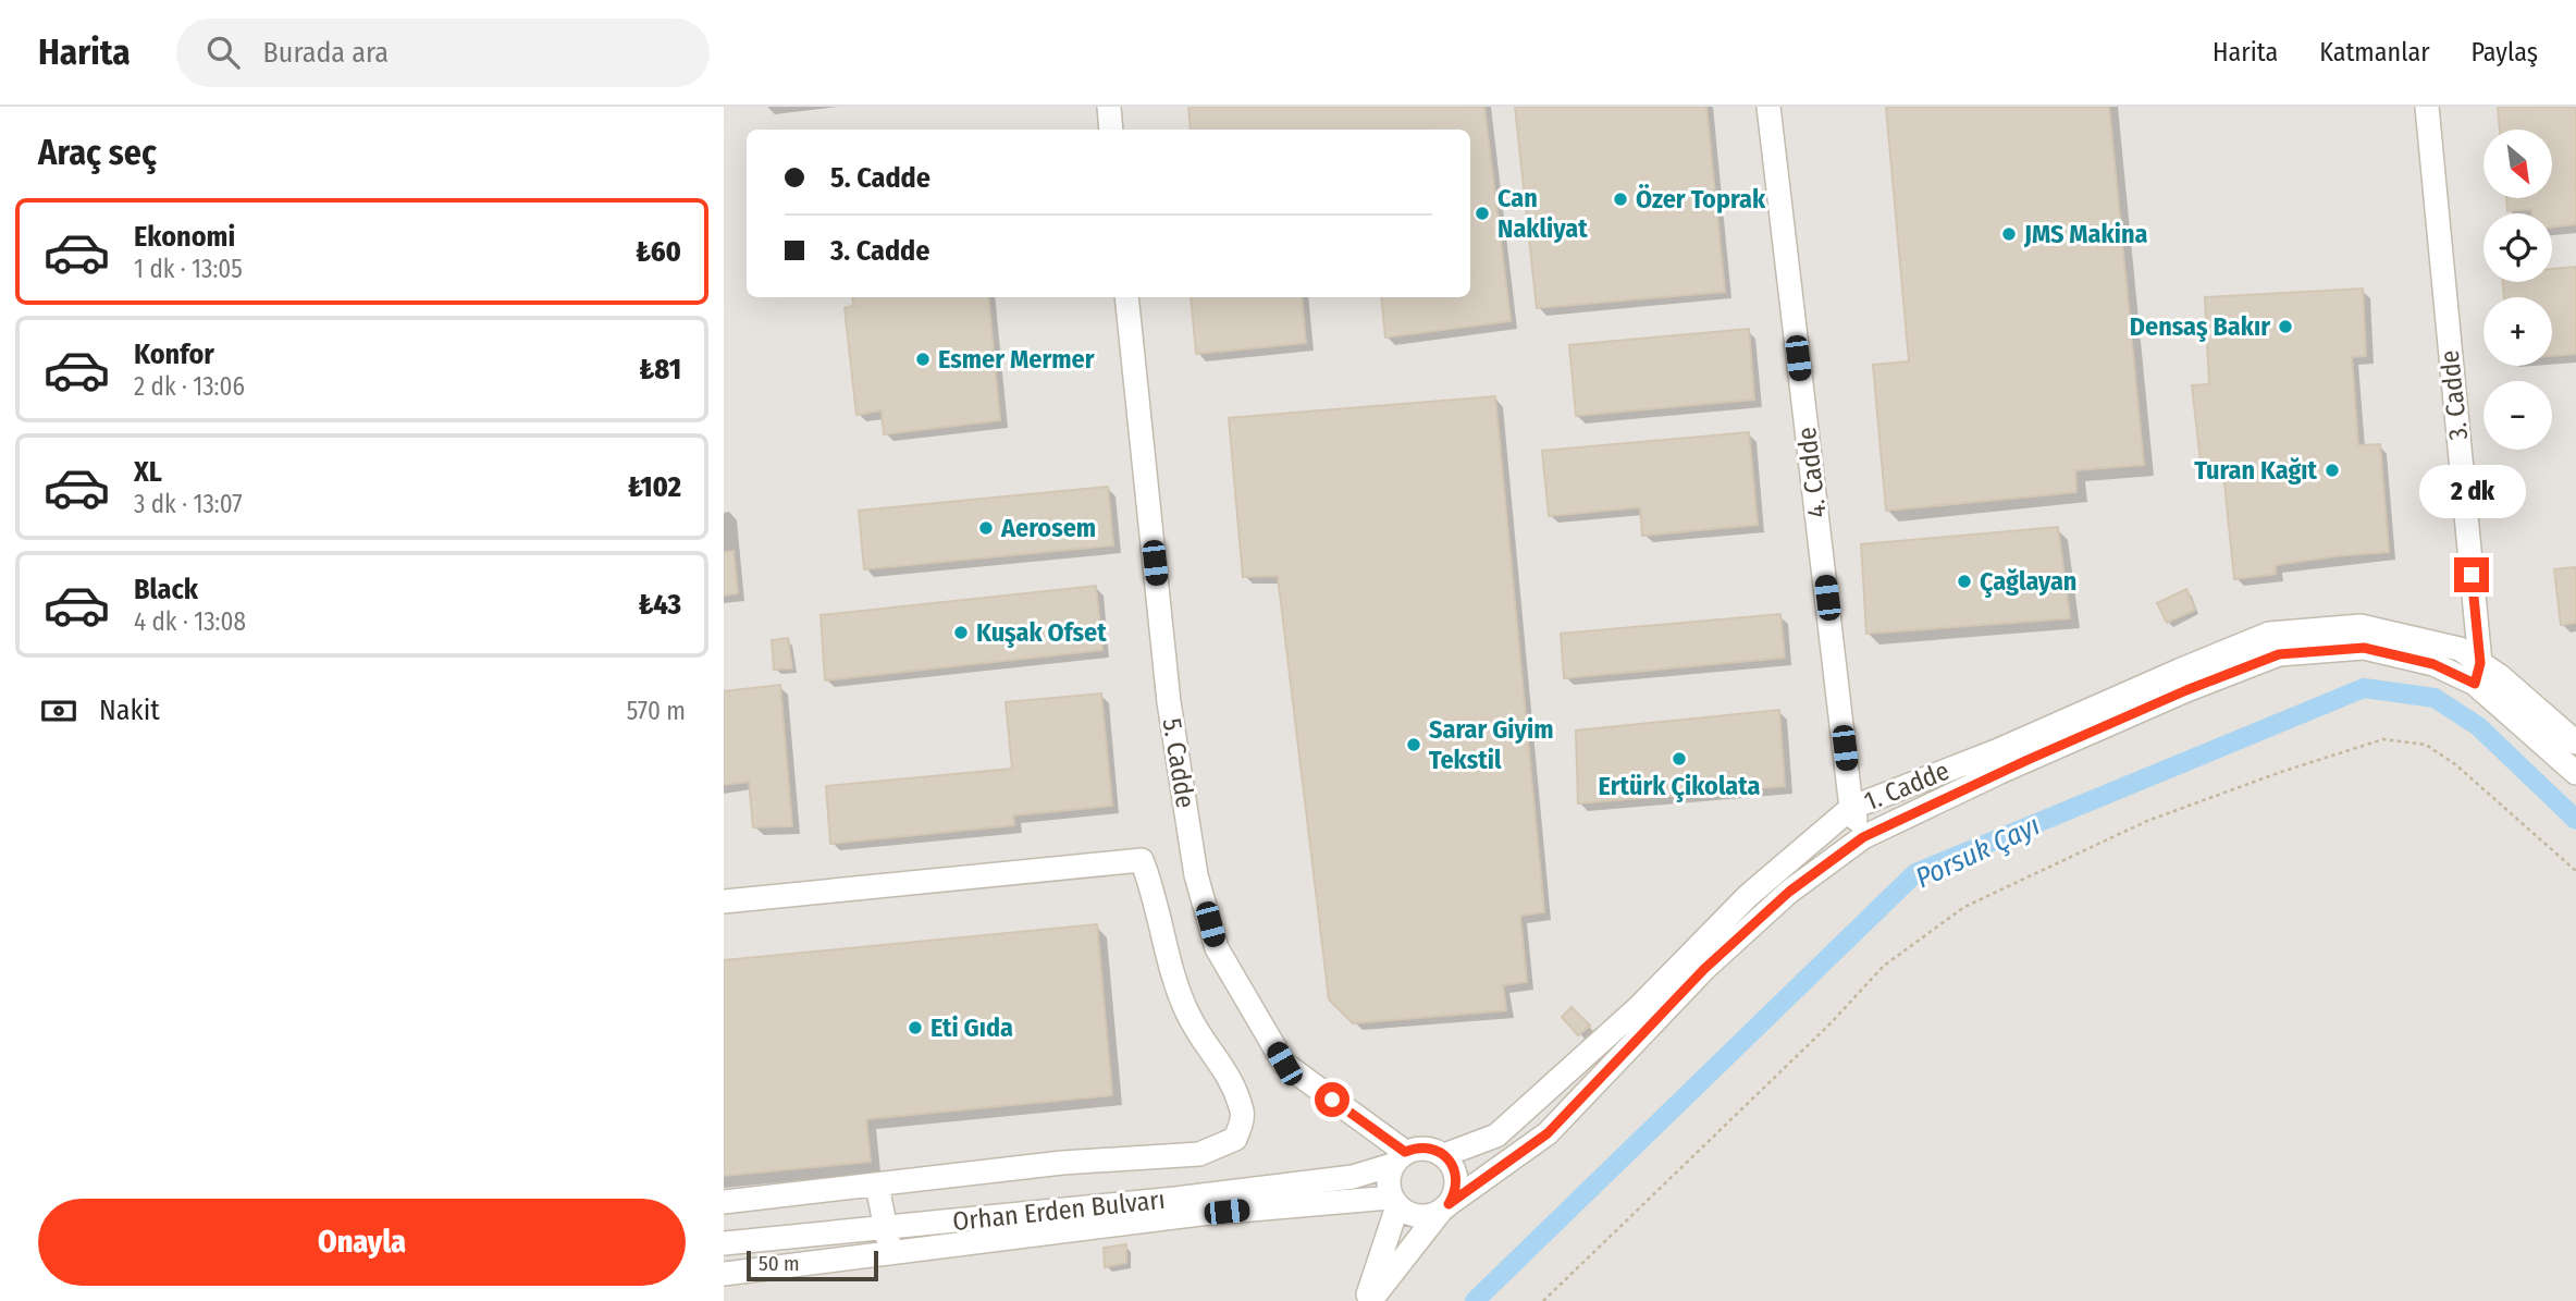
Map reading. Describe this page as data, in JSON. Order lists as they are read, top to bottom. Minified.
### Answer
{"streets":{"street":["3. Cadde","4. Cadde","5. Cadde","1. Cadde","Orhan Erden Bulvarı"]},"crossings":[["3. Cadde","1. Cadde"],["4. Cadde","1. Cadde"],["5. Cadde","1. Cadde"],["5. Cadde","Orhan Erden Bulvarı"],["1. Cadde","Orhan Erden Bulvarı"]],"water":["Porsuk Çayı"],"places":["Özer Toprak","Can Nakliyat","JMS Makina","Densaş Bakır","Esmer Mermer","Turan Kağıt","Aerosem","Çağlayan","Kuşak Ofset","Sarar Giyim Tekstil","Ertürk Çikolata","Eti Gıda"],"scale_bar":"50 m","north":"bottom right","page":{"header":"Harita","search":"Burada ara","nav":["Harita","Katmanlar","Paylaş"],"heading":"Araç seç","map_buttons":["+","−"],"banner":["5. Cadde","3. Cadde"],"list":[{"name":"Ekonomi","note":"1 dk · 13:05","value":"₺60"},{"name":"Konfor","note":"2 dk · 13:06","value":"₺81"},{"name":"XL","note":"3 dk · 13:07","value":"₺102"},{"name":"Black","note":"4 dk · 13:08","value":"₺43"}],"bubble":"2 dk","pay":["Nakit","570 m"],"buttons":"Onayla","scale":"50 m"}}
